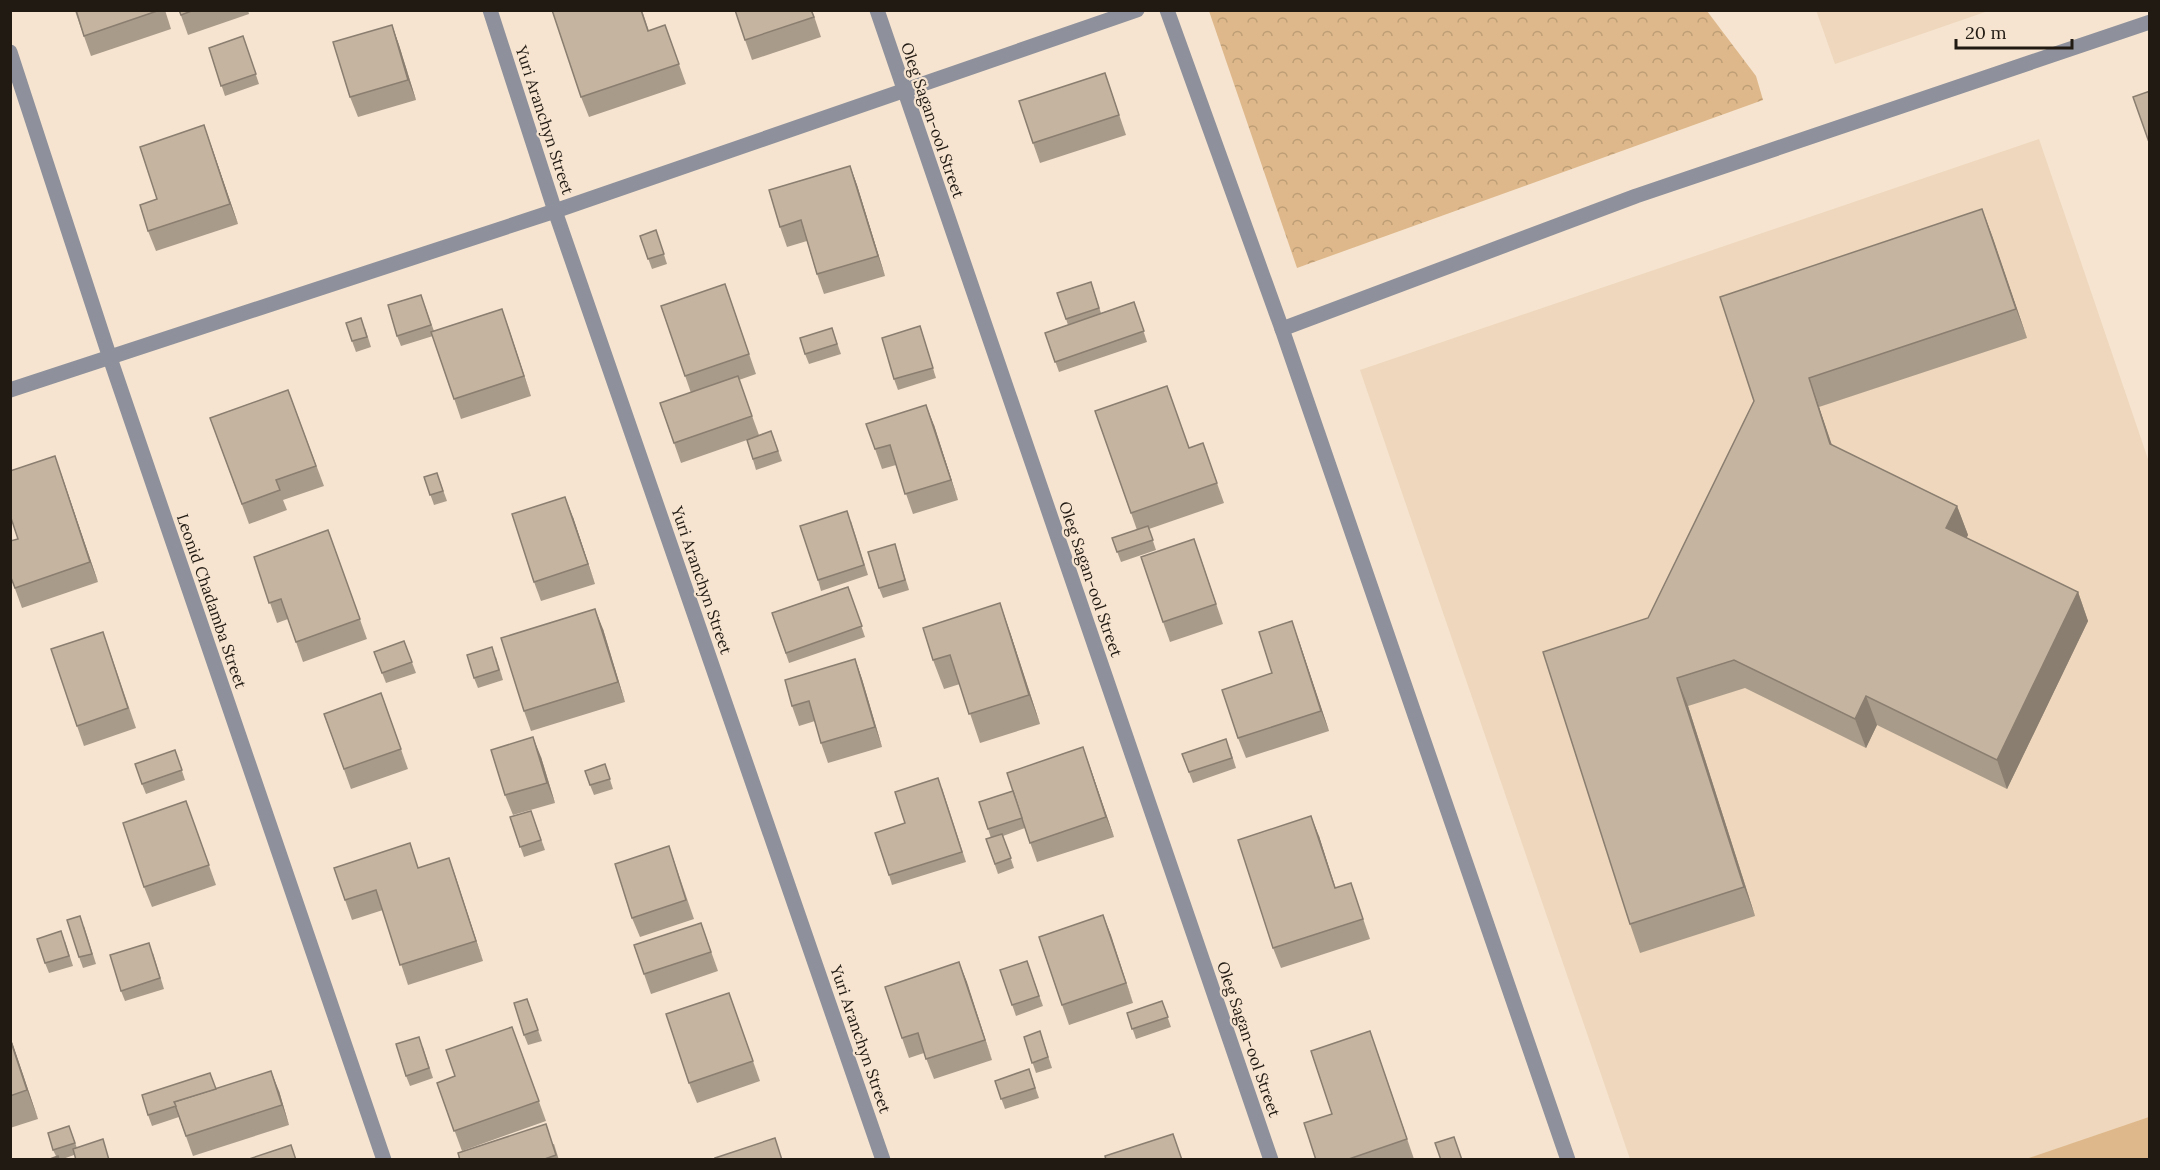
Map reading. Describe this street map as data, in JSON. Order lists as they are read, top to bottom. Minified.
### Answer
{"streets":{"street":["Yuri Aranchyn Street","Oleg Sagan-ool Street","Leonid Chadamba Street"]},"scale_bar":"20 m"}
